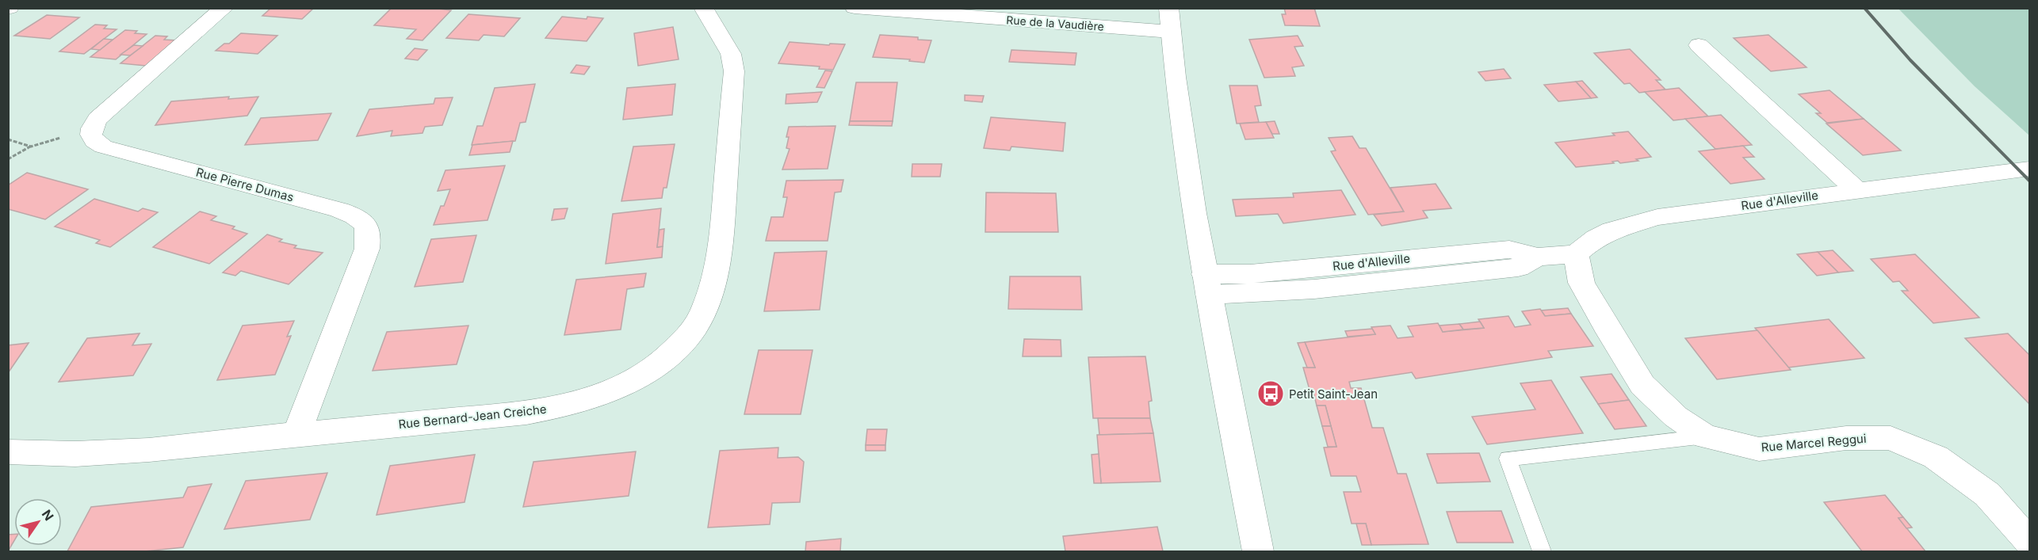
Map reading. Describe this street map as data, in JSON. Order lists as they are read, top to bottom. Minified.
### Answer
{"streets":{"street":["Rue de la Vaudière","Rue Pierre Dumas","Rue d'Alleville","Rue Bernard-Jean Creiche","Rue Marcel Reggui"]},"crossings":[["Rue Pierre Dumas","Rue Bernard-Jean Creiche"],["Rue d'Alleville","Rue Marcel Reggui"]],"places":{"bus stop":["Petit Saint-Jean"]},"north":"top right"}
